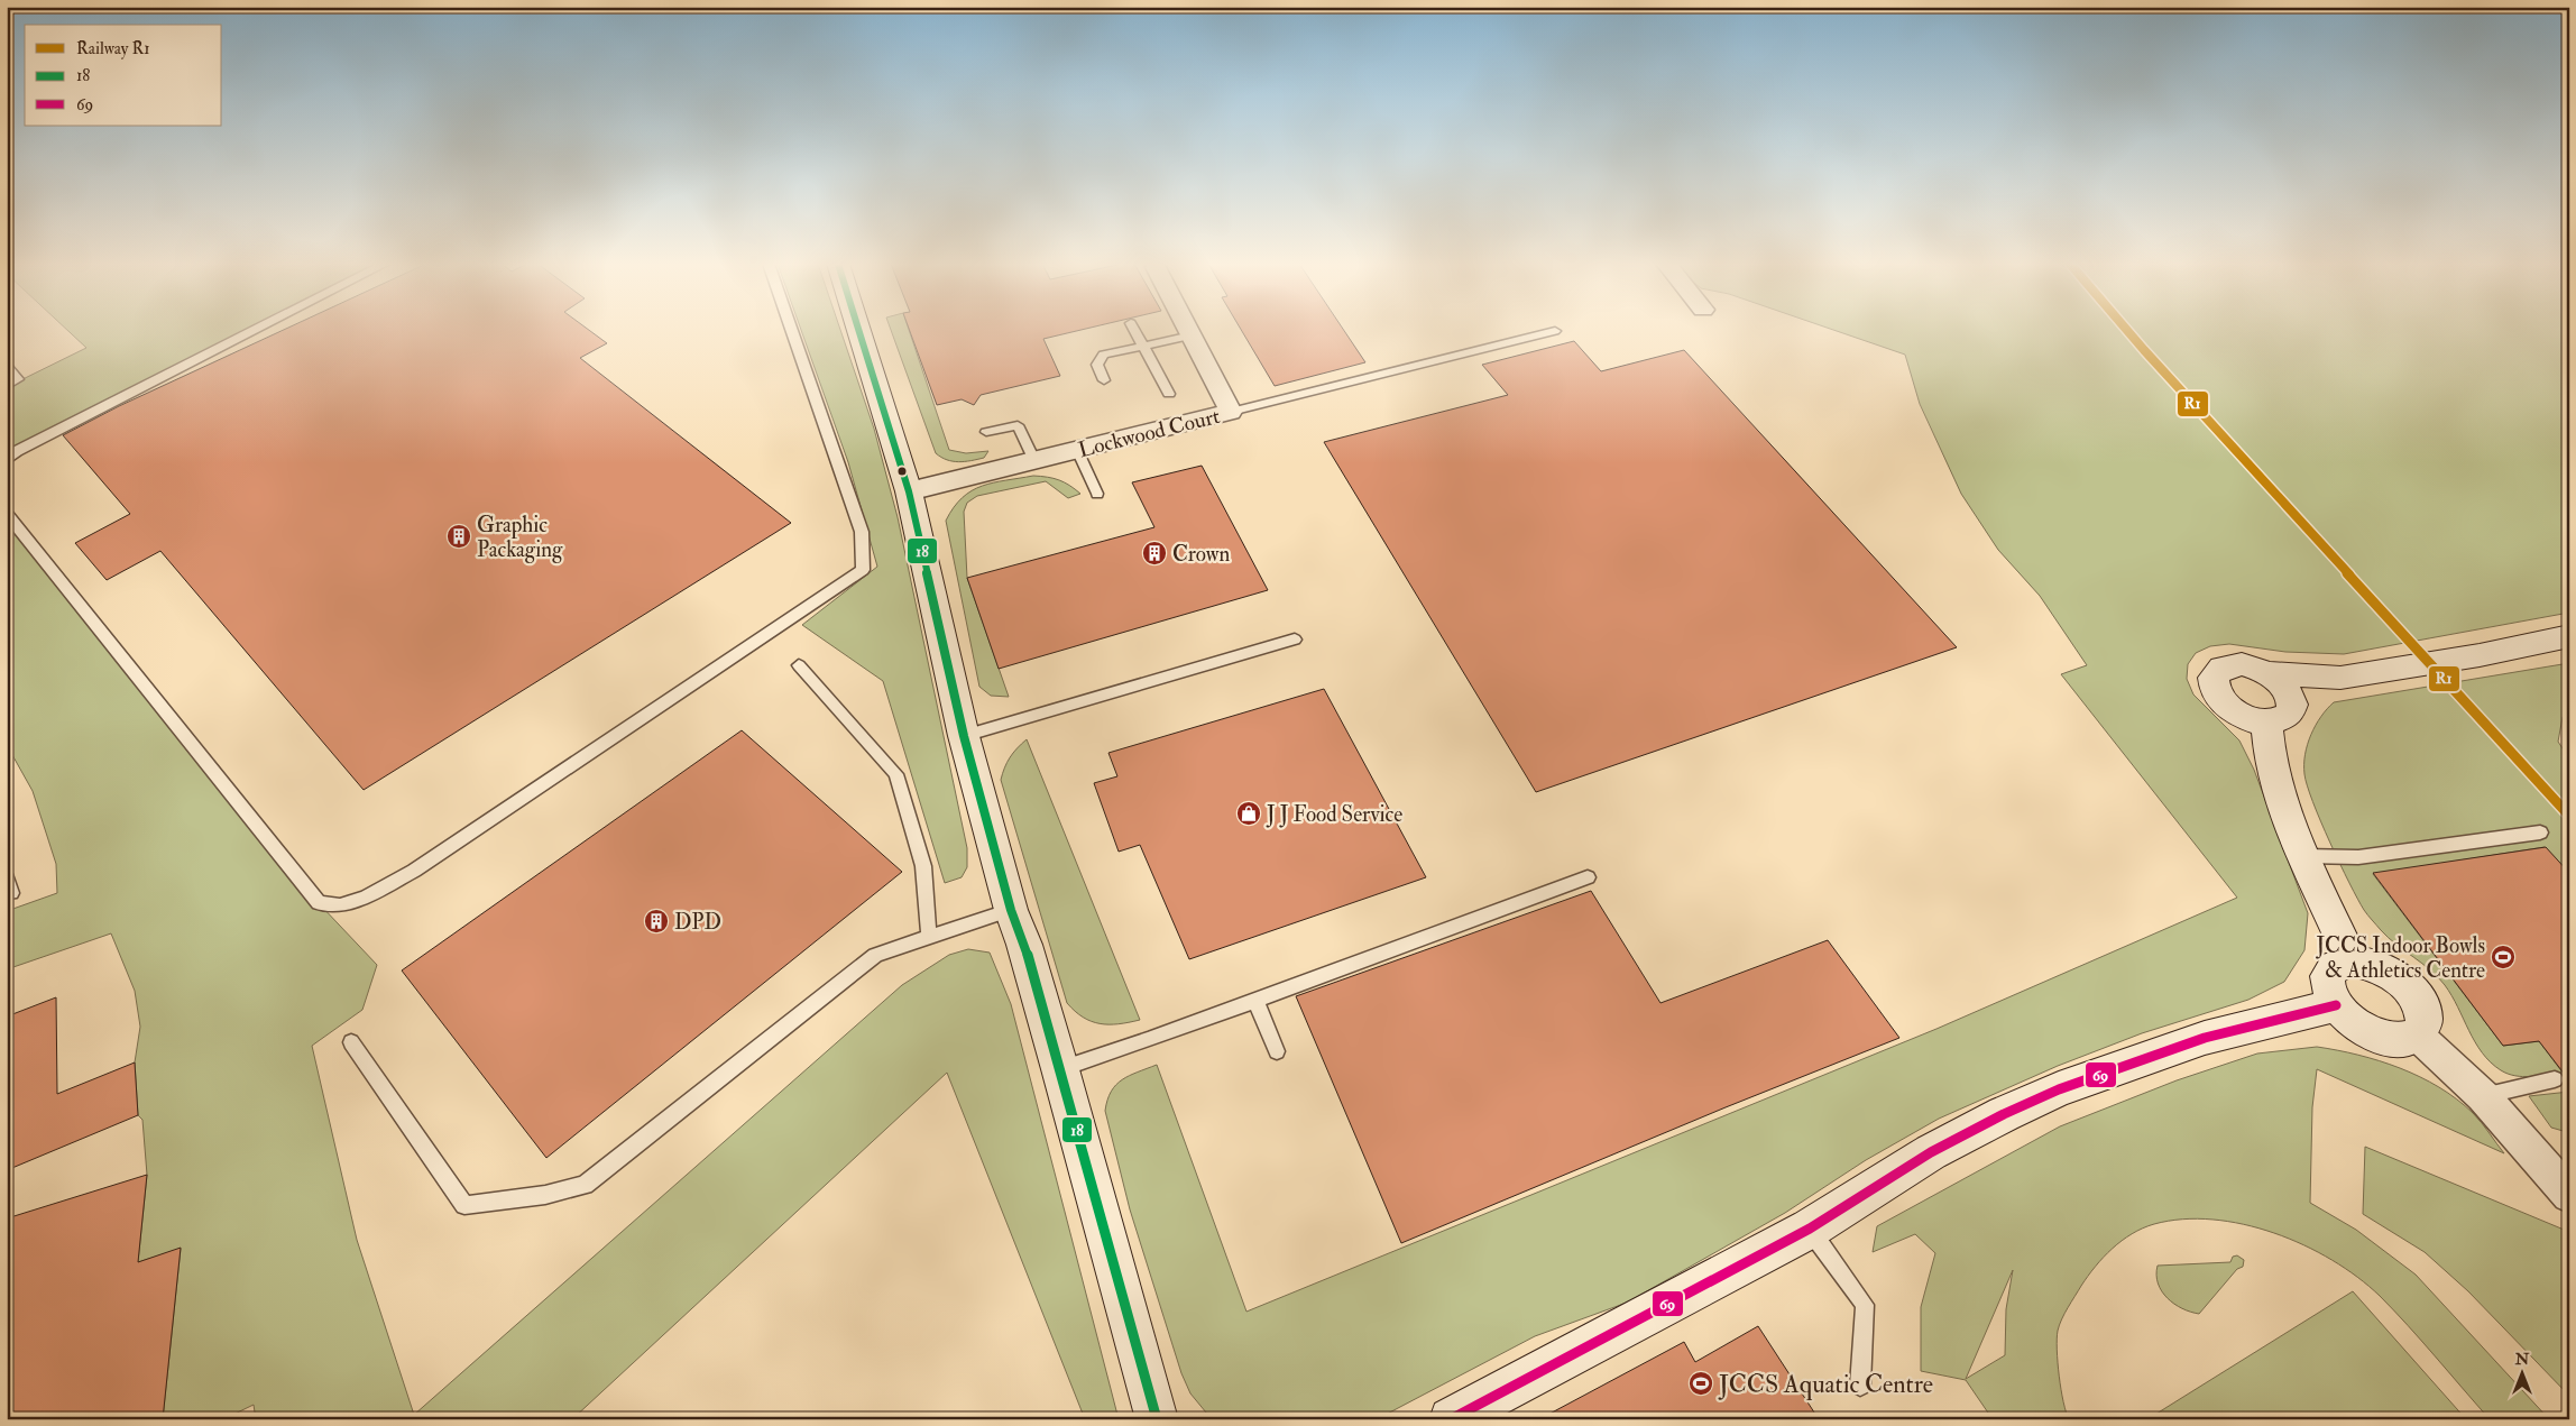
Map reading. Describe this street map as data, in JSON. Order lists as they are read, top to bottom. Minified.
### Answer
{"streets":{"street":["Lockwood Court"]},"places":{"building":["Graphic Packaging","Crown","DPD"],"shop":["J J Food Service"],"sports":["JCCS Indoor Bowls & Athletics Centre","JCCS Aquatic Centre"]},"lines":["rail line R1","transit line 18","transit line 69"],"legend":["Railway R1","18","69"],"north":"top"}
